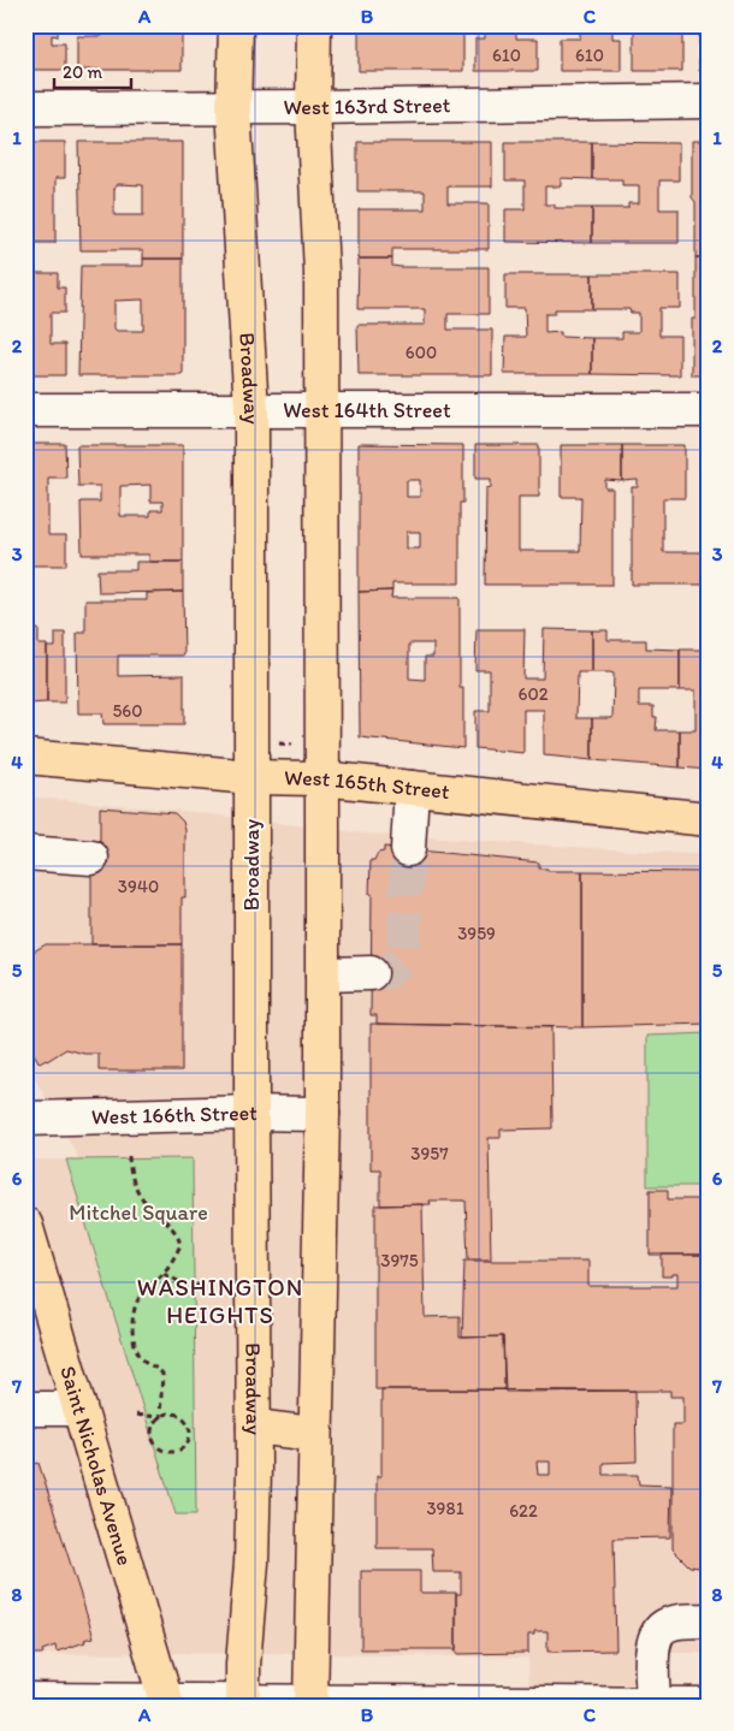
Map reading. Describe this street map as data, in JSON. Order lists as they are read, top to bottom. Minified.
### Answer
{"streets":{"main road":["Broadway","West 165th Street","Saint Nicholas Avenue"],"street":["West 163rd Street","West 164th Street","West 166th Street"]},"crossings":[["West 163rd Street","Broadway"],["Broadway","West 164th Street"],["Broadway","West 165th Street"],["Broadway","West 166th Street"]],"districts":["WASHINGTON HEIGHTS"],"parks":["Mitchel Square"],"house_numbers":["610","610","600","602","560","3940","3959","3957","3975","3981","622"],"scale_bar":"20 m","grid":{"columns":["A","B","C"],"rows":["1","2","3","4","5","6","7","8"]}}
